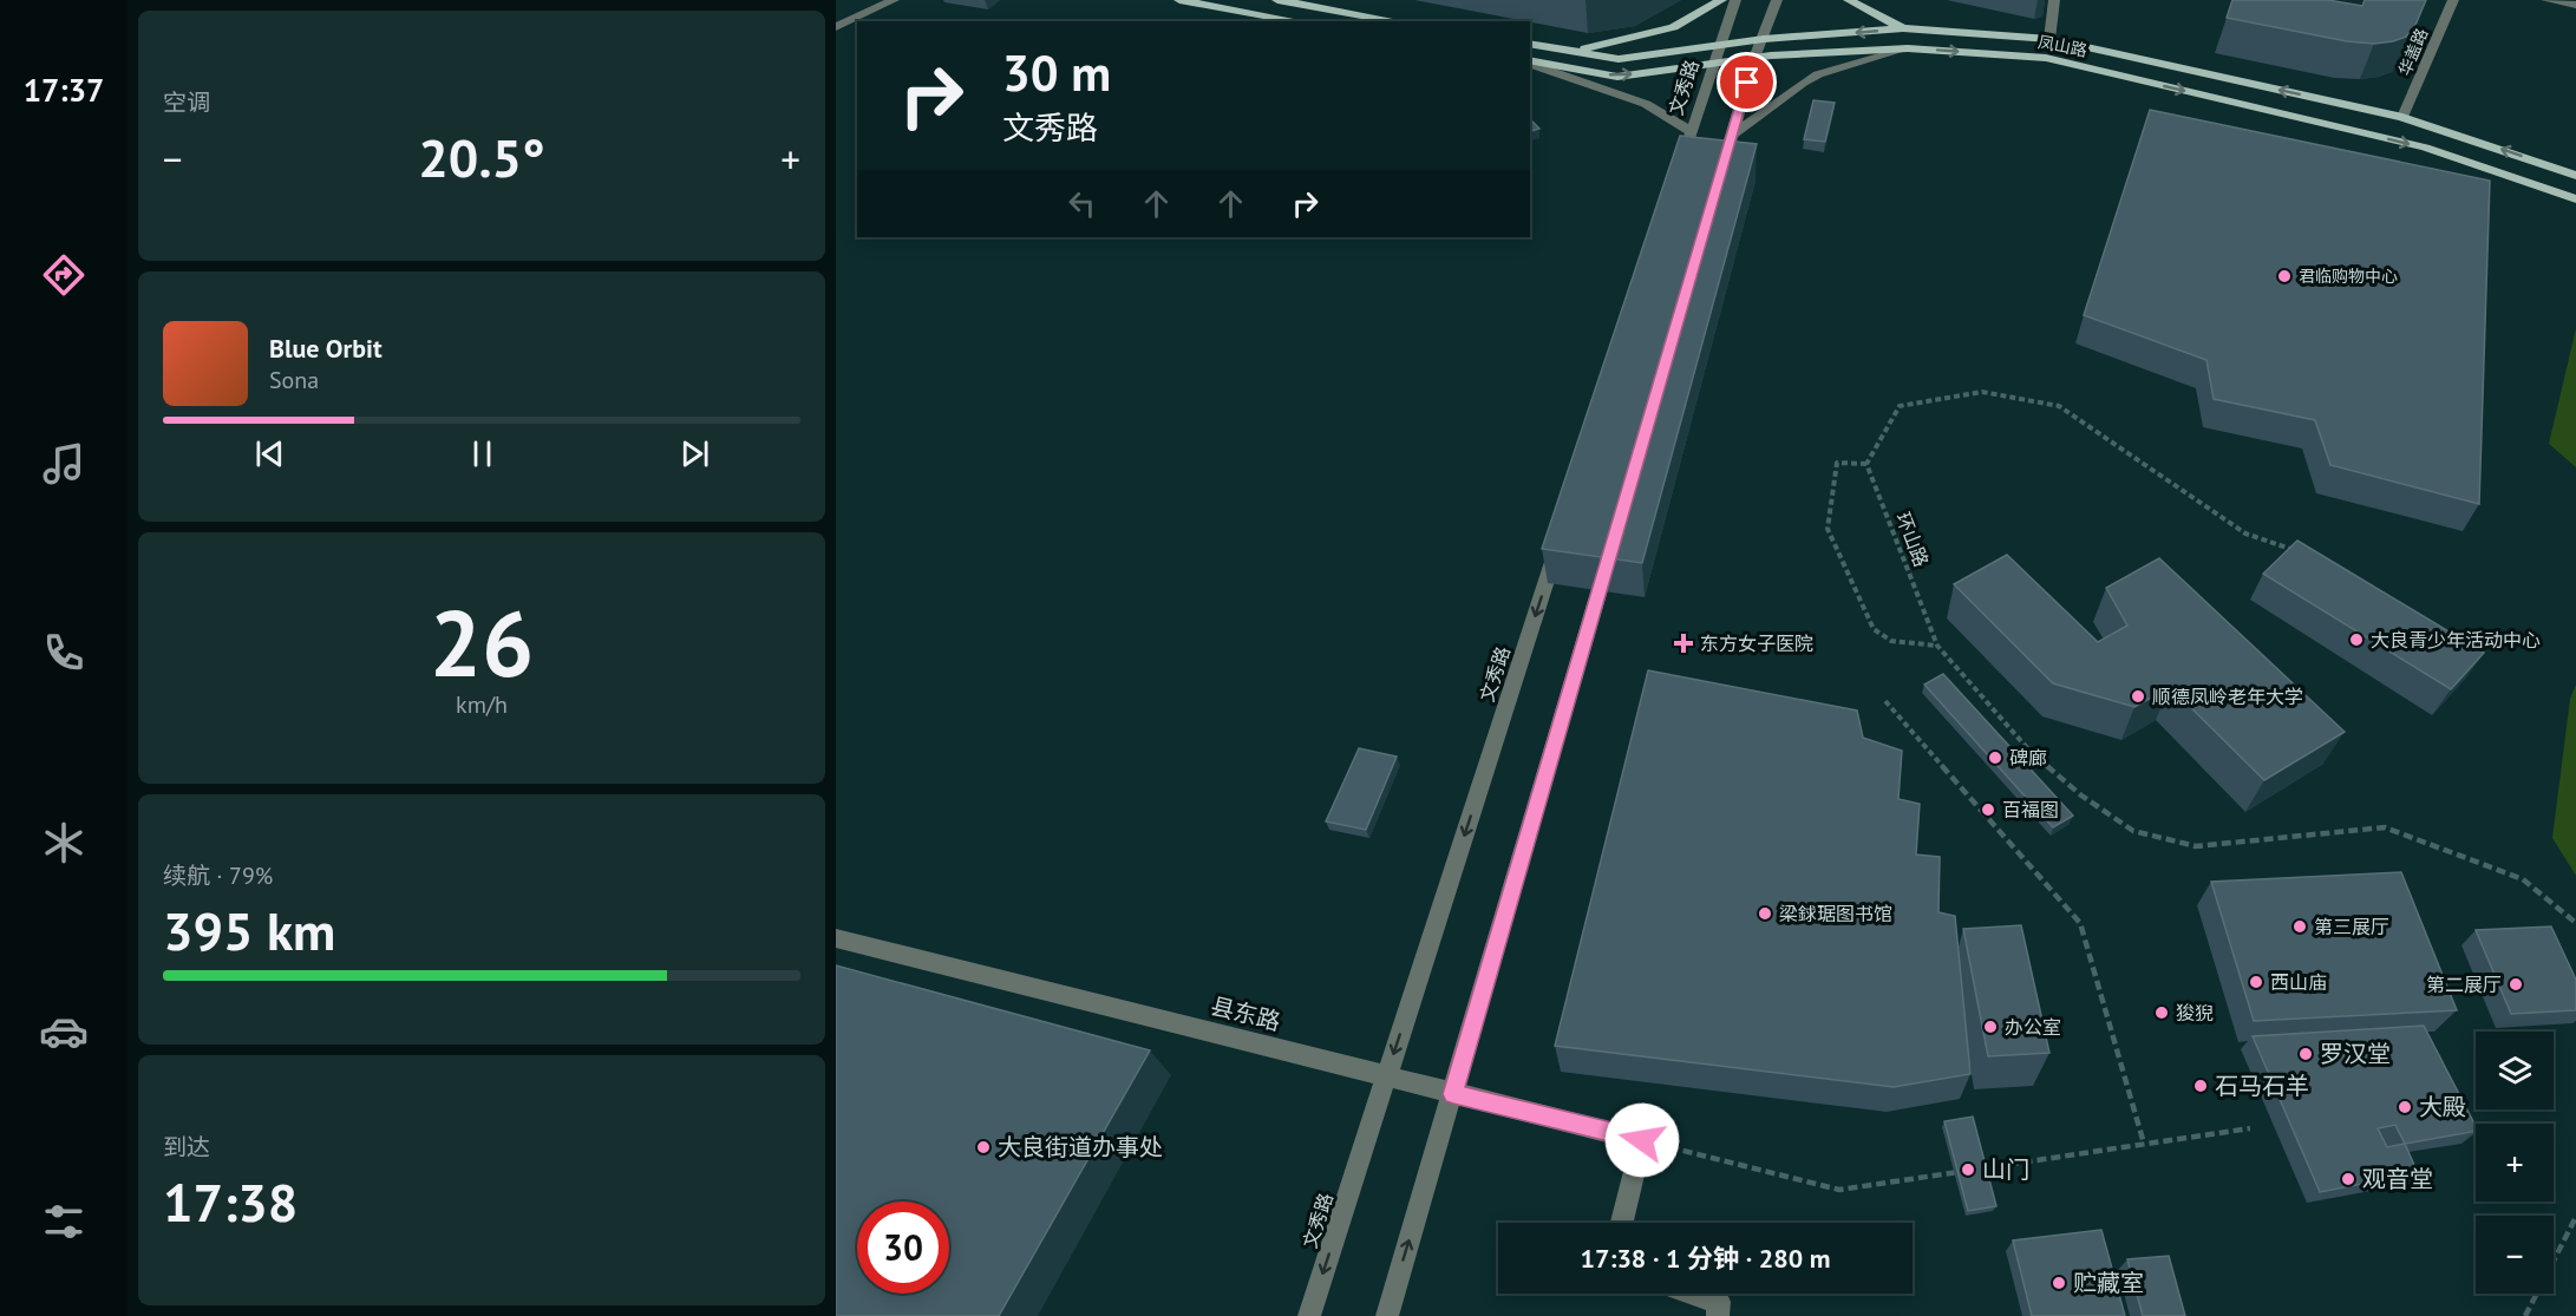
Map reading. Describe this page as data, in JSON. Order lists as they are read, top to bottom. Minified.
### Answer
{"streets":{"main road":["凤山路"],"street":["华盖路","文秀路","县东路"],"path":["环山路"]},"crossings":[["凤山路","华盖路"],["凤山路","文秀路"],["文秀路","县东路"]],"places":{"other":["君临购物中心","大良青少年活动中心","顺德凤岭老年大学","碑廊","百福图","梁銶琚图书馆","第三展厅","西山庙","第二展厅","狻猊","办公室","罗汉堂","石马石羊","大殿","大良街道办事处","山门","观音堂","贮藏室"],"health":["东方女子医院"]},"page":{"tabs":"17:37","tile":["空调",["26","km/h"],["续航 · 79%","395 km"],["到达","17:38"]],"turn":["30 m","文秀路"],"heat":["−","20.5°","+"],"song":["Blue Orbit","Sona"],"map_buttons":["+","−"],"limit":"30","trip":"17:38 · 1 分钟 · 280 m"}}
